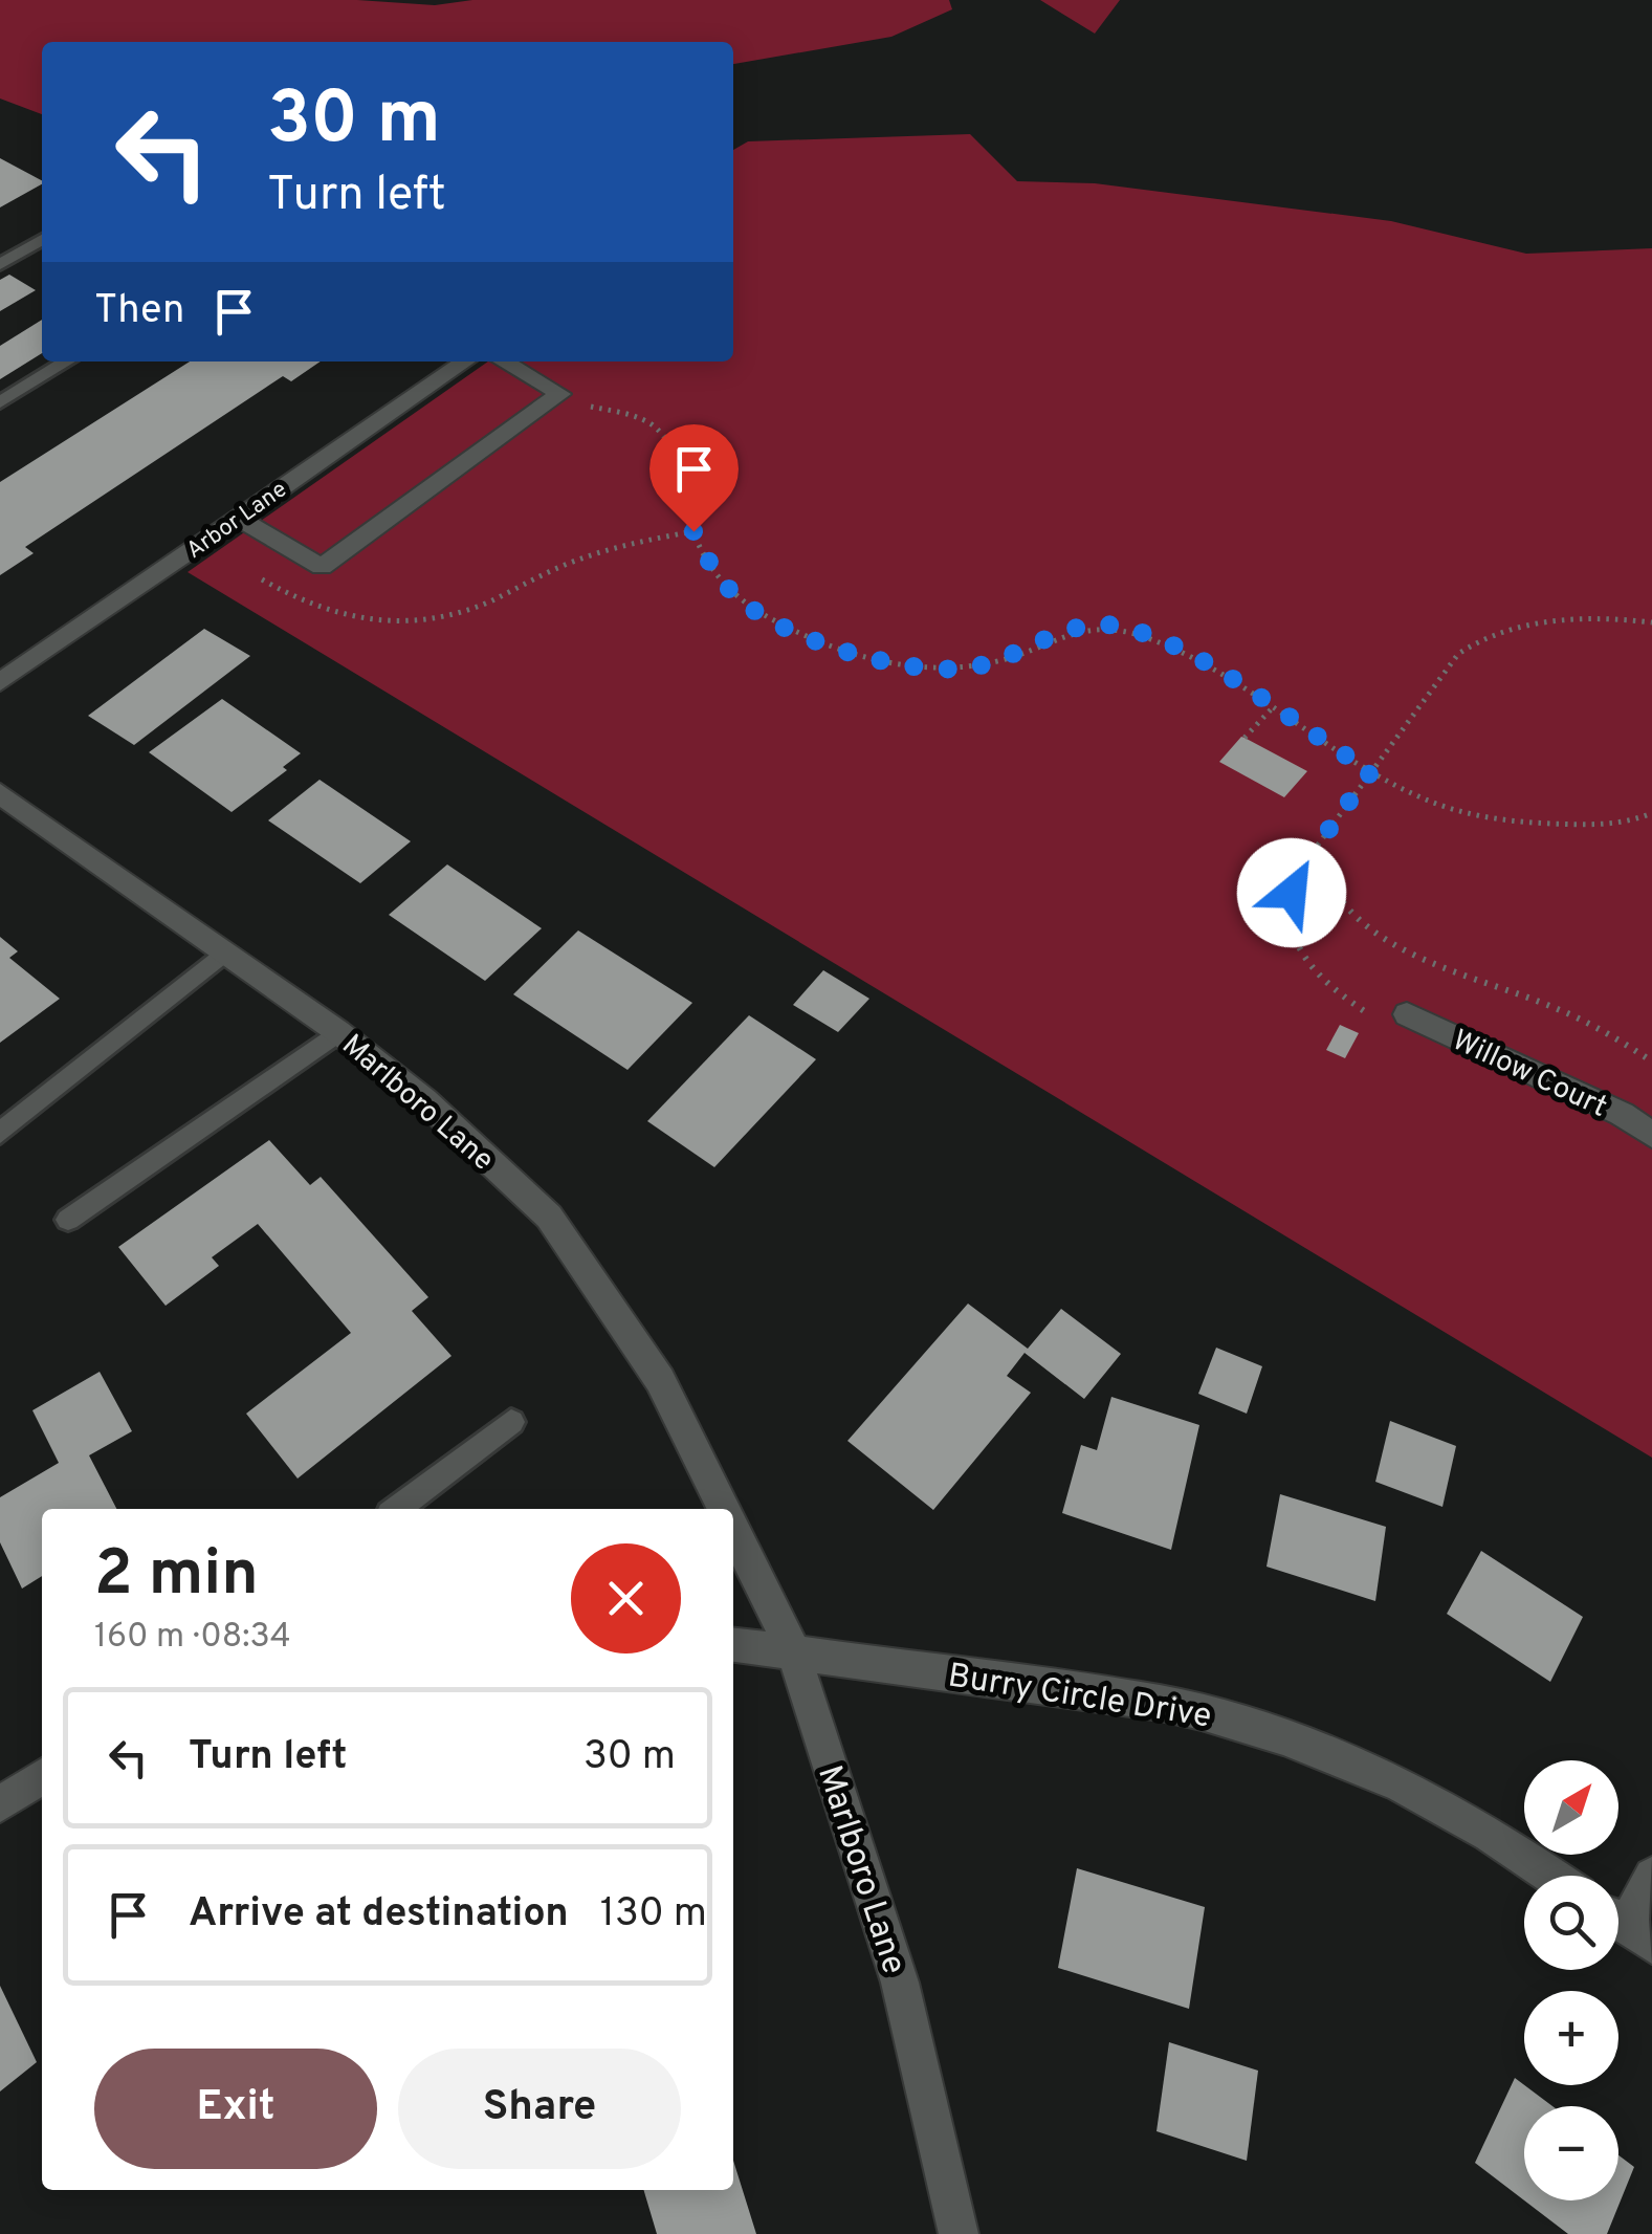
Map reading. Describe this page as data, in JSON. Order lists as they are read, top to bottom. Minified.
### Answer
{"streets":{"street":["Arbor Lane","Willow Court","Marlboro Lane","Burry Circle Drive"]},"crossings":[["Marlboro Lane","Burry Circle Drive"]],"north":"top right","page":{"turn":["30 m","Turn left"],"then":"Then","heading":["2 min","160 m · 08:34"],"list":[{"name":"Turn left","value":"30 m"},{"name":"Arrive at destination","value":"130 m"}],"map_buttons":["+","−"],"buttons":["Exit","Share"]}}
